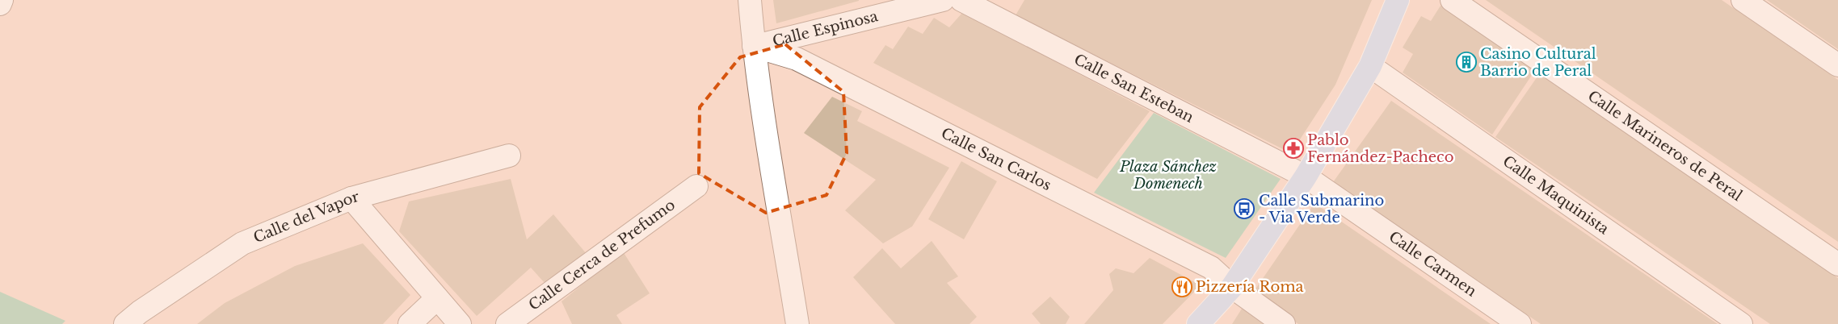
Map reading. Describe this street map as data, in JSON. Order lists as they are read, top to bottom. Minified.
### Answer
{"streets":{"street":["Calle Espinosa","Calle San Esteban","Calle Marineros de Peral","Calle San Carlos","Calle Maquinista","Calle del Vapor","Calle Cerca de Prefumo","Calle Carmen"]},"crossings":[["Calle Espinosa","Calle San Carlos"],["Calle San Esteban","Calle Carmen"]],"parks":["Plaza Sánchez Domenech"],"places":{"building":["Casino Cultural Barrio de Peral"],"pharmacy":["Pablo Fernández-Pacheco"],"bus stop":["Calle Submarino - Via Verde"],"restaurant":["Pizzería Roma"]}}
